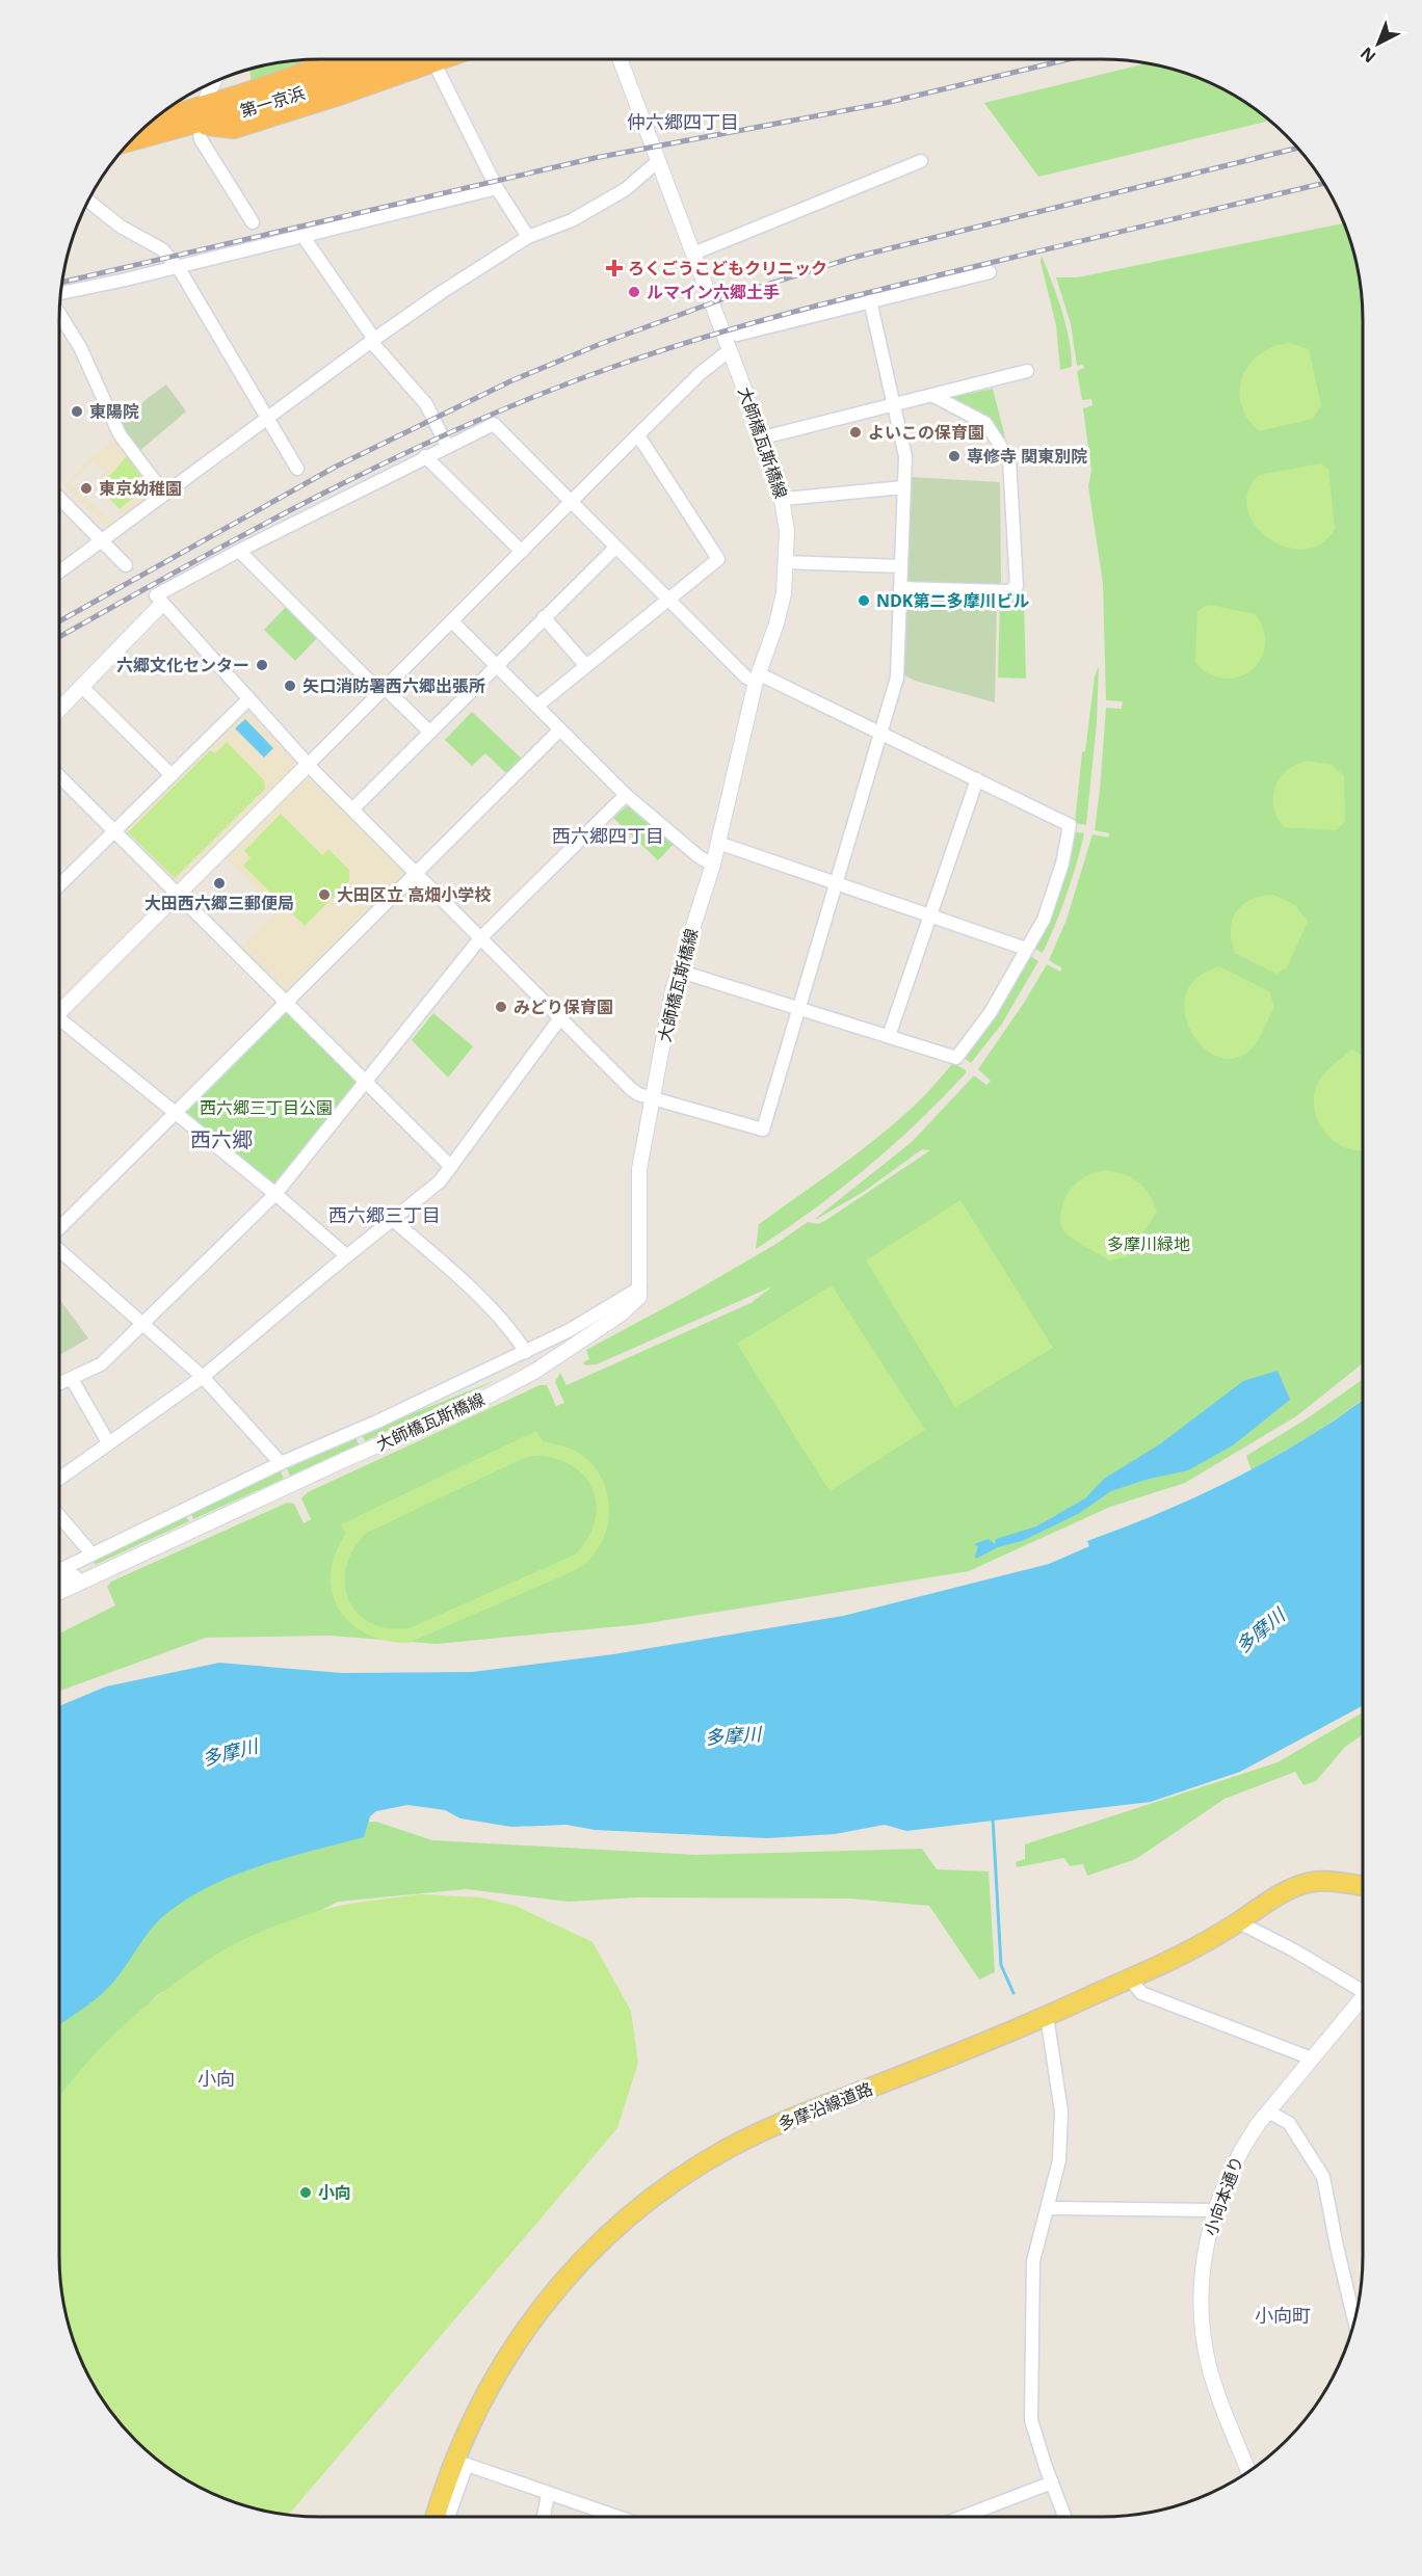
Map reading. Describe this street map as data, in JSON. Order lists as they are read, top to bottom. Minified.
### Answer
{"streets":{"highway":["第一京浜"],"main road":["多摩沿線道路"],"street":["大師橋瓦斯橋線","小向本通り"]},"districts":["仲六郷四丁目","西六郷四丁目","西六郷","西六郷三丁目","小向","小向町"],"water":["多摩川"],"parks":["西六郷三丁目公園","多摩川緑地"],"places":{"health":["ろくごうこどもクリニック"],"other":["ルマイン六郷土手","東陽院","よいこの保育園","専修寺 関東別院","東京幼稚園","NDK第二多摩川ビル","六郷文化センター","矢口消防署西六郷出張所","大田西六郷三郵便局","大田区立 高畑小学校","みどり保育園","小向"]},"north":"bottom left"}
